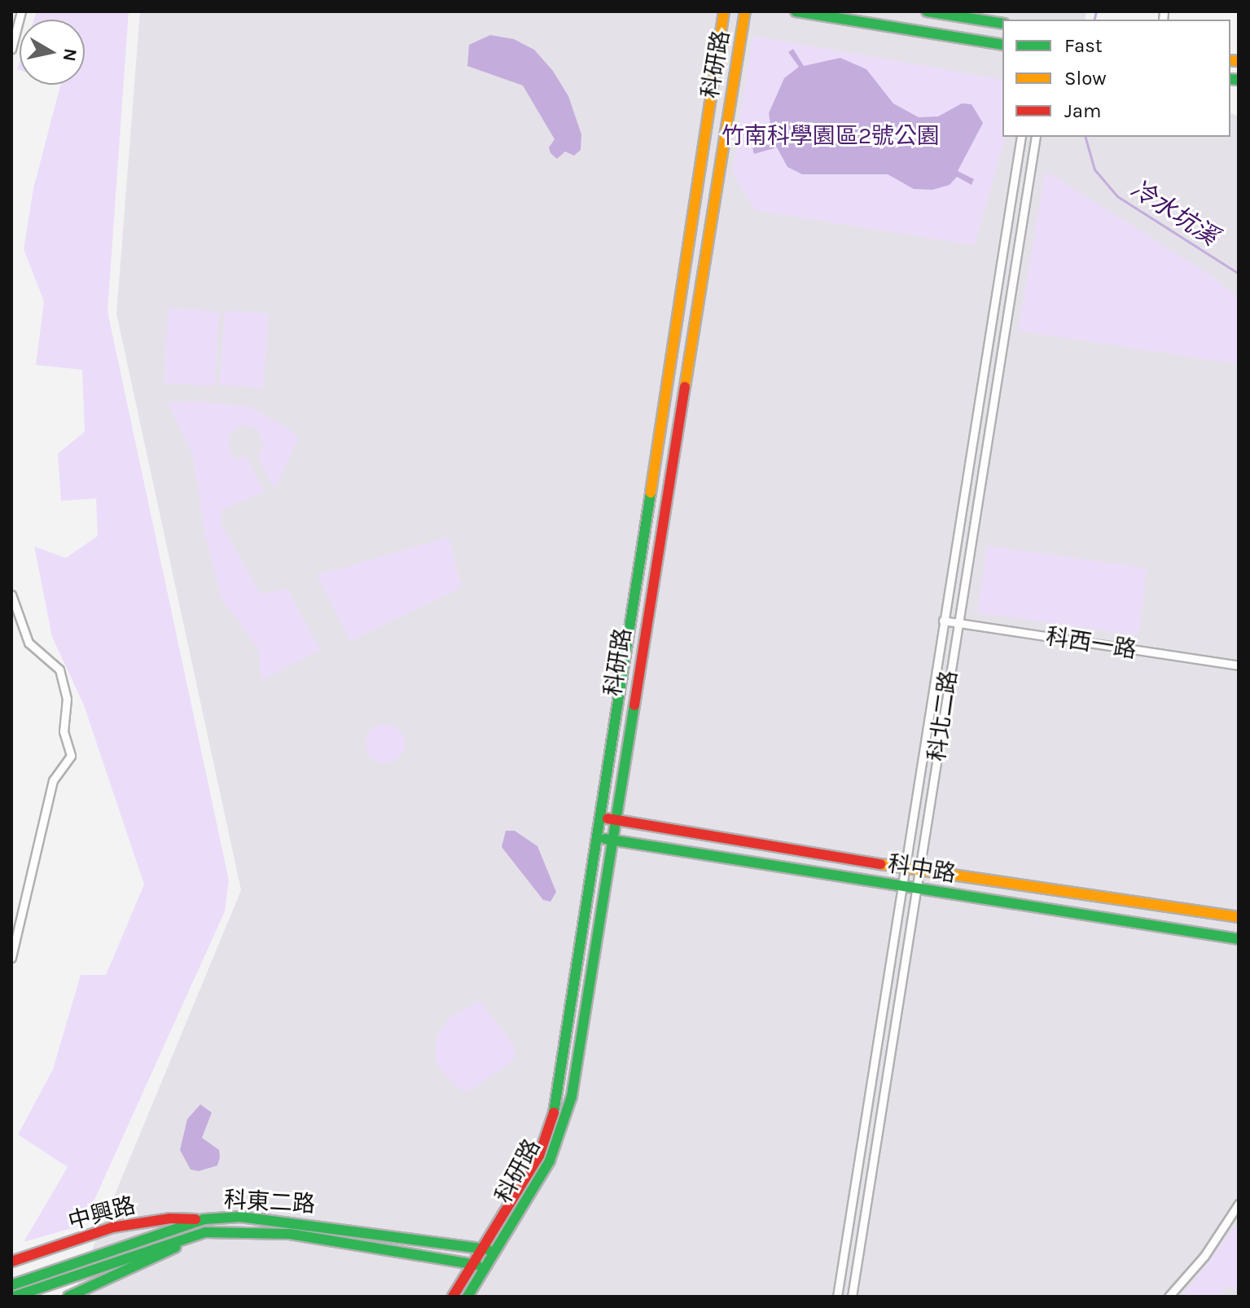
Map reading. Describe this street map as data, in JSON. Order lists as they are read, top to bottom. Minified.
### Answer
{"streets":{"street":["科研路","科西一路","科北二路","科中路","科東二路","中興路"]},"crossings":[["科研路","科中路"],["科研路","科東二路"],["科西一路","科北二路"],["科北二路","科中路"],["科東二路","中興路"]],"water":["冷水坑溪"],"parks":["竹南科學園區2號公園"],"legend":["Fast","Slow","Jam"],"north":"right"}
